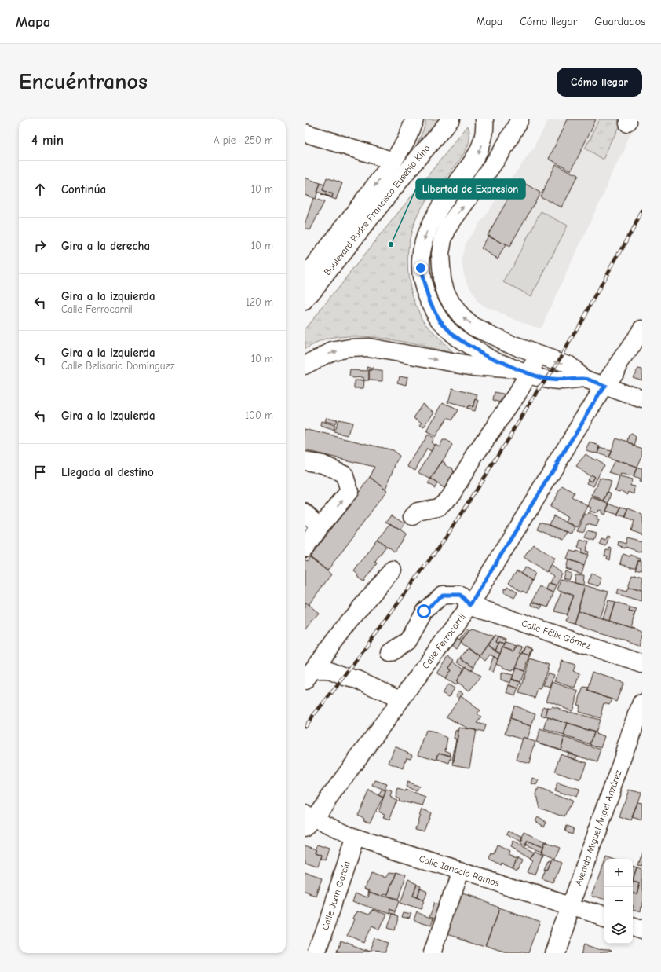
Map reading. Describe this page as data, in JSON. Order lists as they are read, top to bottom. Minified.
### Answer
{"streets":{"street":["Boulevard Padre Francisco Eusebio Kino","Calle Félix Gómez","Calle Ferrocarril","Avenida Miguel Ángel Anzúrez","Calle Ignacio Ramos","Calle Juan García"]},"crossings":[["Calle Félix Gómez","Calle Ferrocarril"],["Calle Ferrocarril","Calle Ignacio Ramos"],["Avenida Miguel Ángel Anzúrez","Calle Ignacio Ramos"],["Calle Ignacio Ramos","Calle Juan García"]],"places":["Libertad de Expresion"],"page":{"header":"Mapa","nav":["Mapa","Cómo llegar","Guardados"],"buttons":"Cómo llegar","title":"Encuéntranos","heading":["4 min","A pie · 250 m"],"list":[["Continúa","10 m"],["Gira a la derecha","10 m"],["Gira a la izquierda","Calle Ferrocarril","120 m"],["Gira a la izquierda","Calle Belisario Domínguez","10 m"],["Gira a la izquierda","100 m"],"Llegada al destino"],"map_buttons":["+","−"]}}
